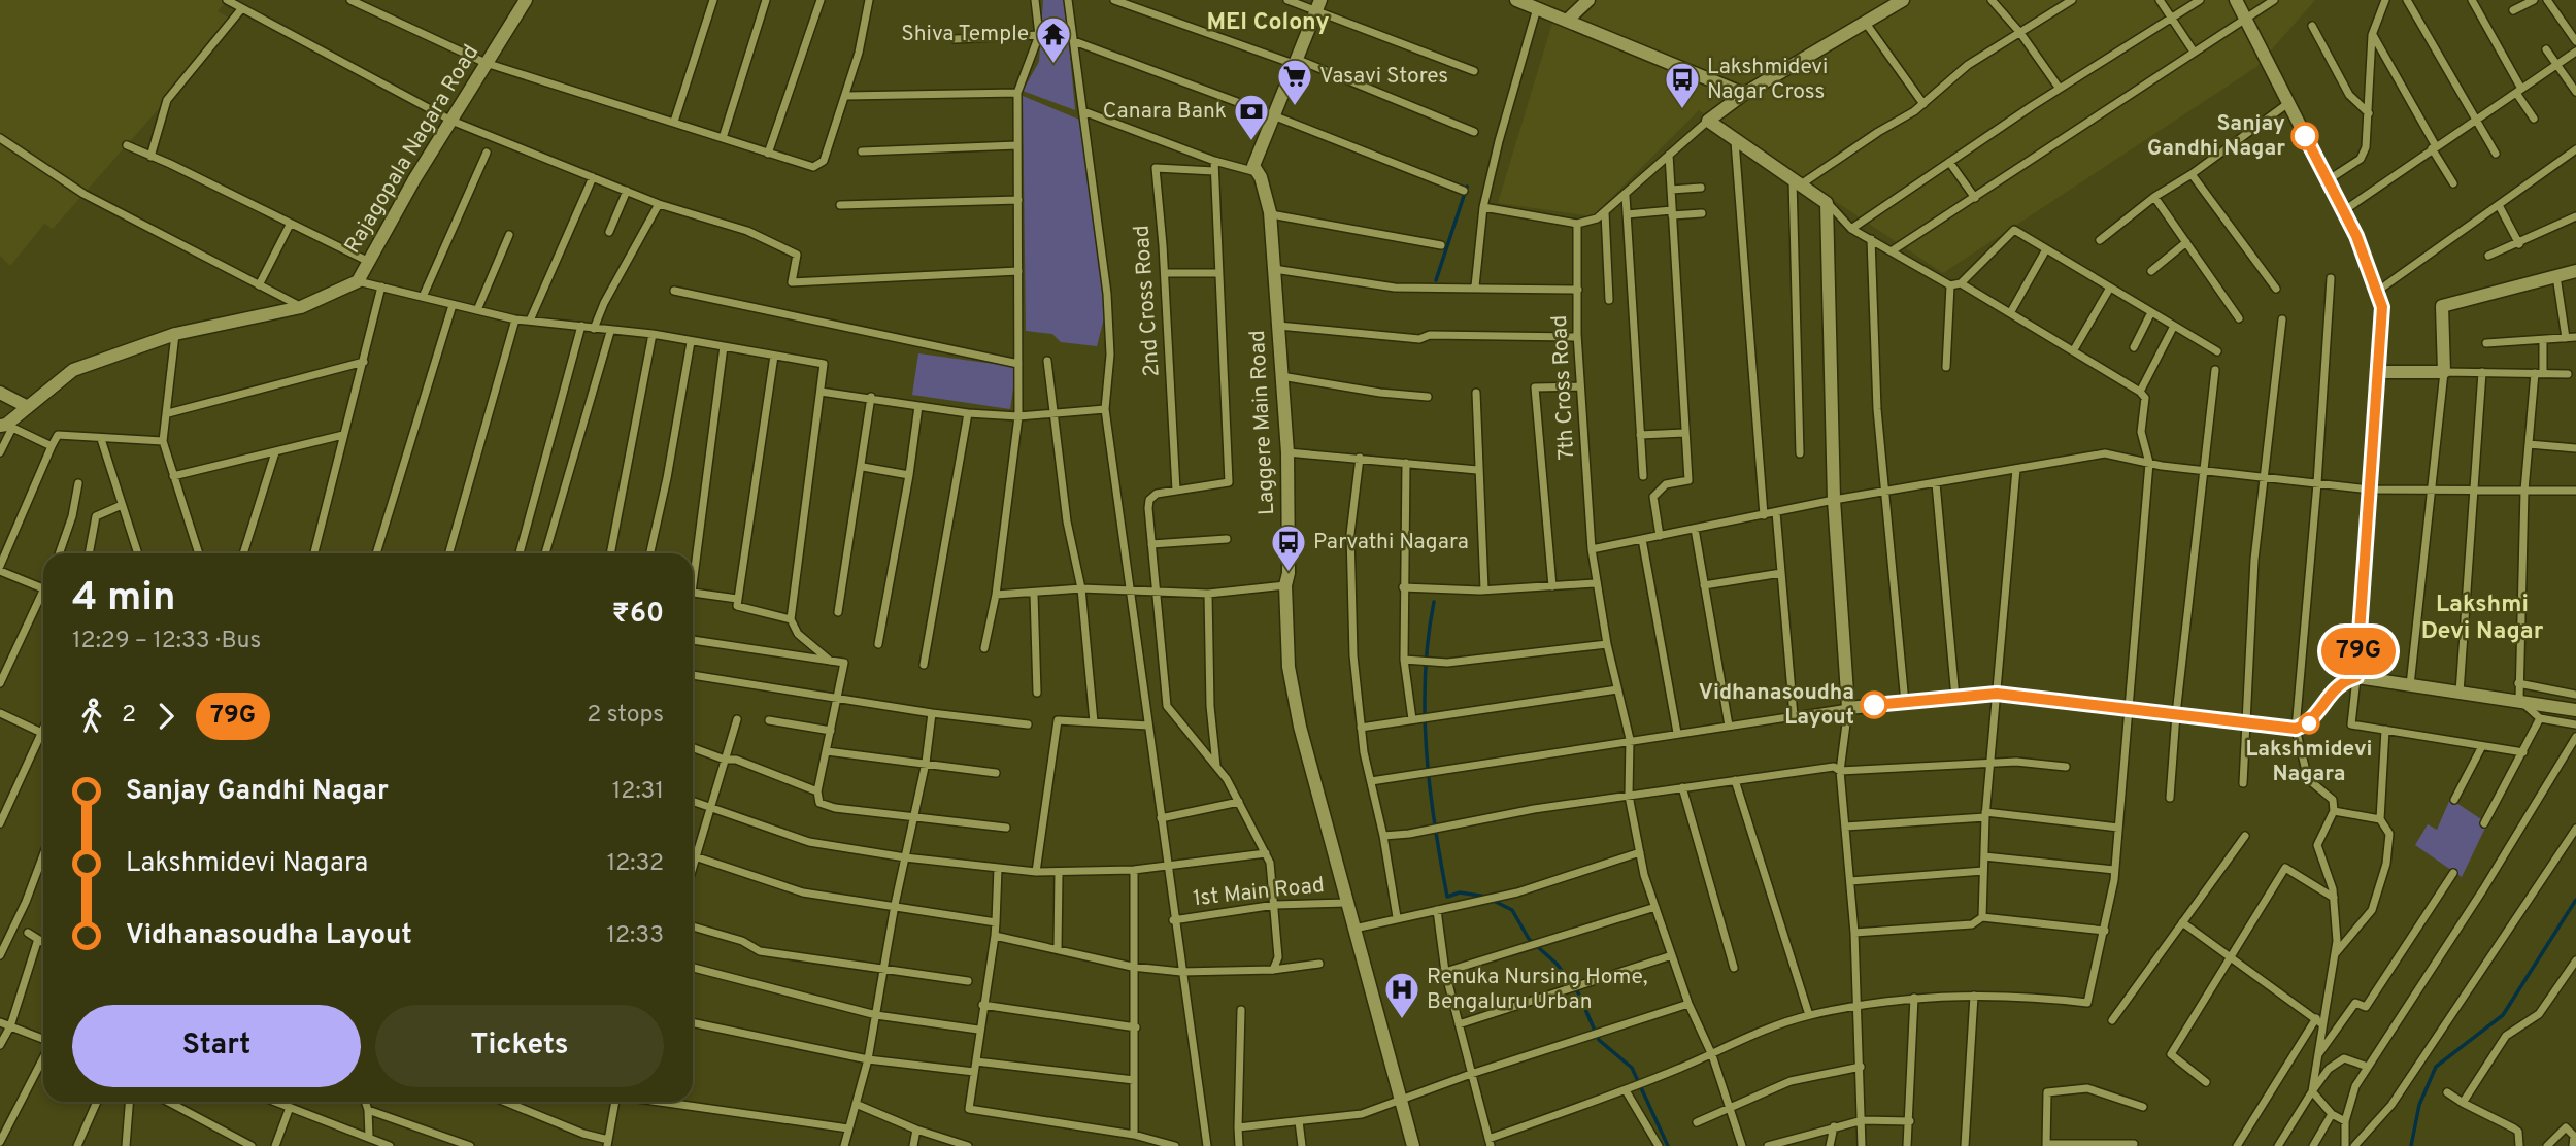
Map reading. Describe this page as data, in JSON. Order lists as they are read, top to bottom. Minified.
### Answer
{"streets":{"street":["Rajagopala Nagara Road","2nd Cross Road","7th Cross Road","Laggere Main Road","1st Main Road"]},"crossings":[["Laggere Main Road","1st Main Road"]],"districts":["MEI Colony","Lakshmi Devi Nagar"],"places":{"temple":["Shiva Temple"],"supermarket":["Vasavi Stores"],"bus stop":["Lakshmidevi Nagar Cross","Parvathi Nagara"],"other":["Sanjay Gandhi Nagar","Vidhanasoudha Layout","Lakshmidevi Nagara"],"bank":["Canara Bank"],"hospital":["Renuka Nursing Home, Bengaluru Urban"]},"lines":["bus line 79G"],"page":{"on_map":"79G","heading":["4 min","12:29 – 12:33 · Bus","₹60"],"legs":["2","79G","2 stops"],"list":[{"name":"Sanjay Gandhi Nagar","value":"12:31"},{"name":"Lakshmidevi Nagara","value":"12:32"},{"name":"Vidhanasoudha Layout","value":"12:33"}],"buttons":["Start","Tickets"]}}
